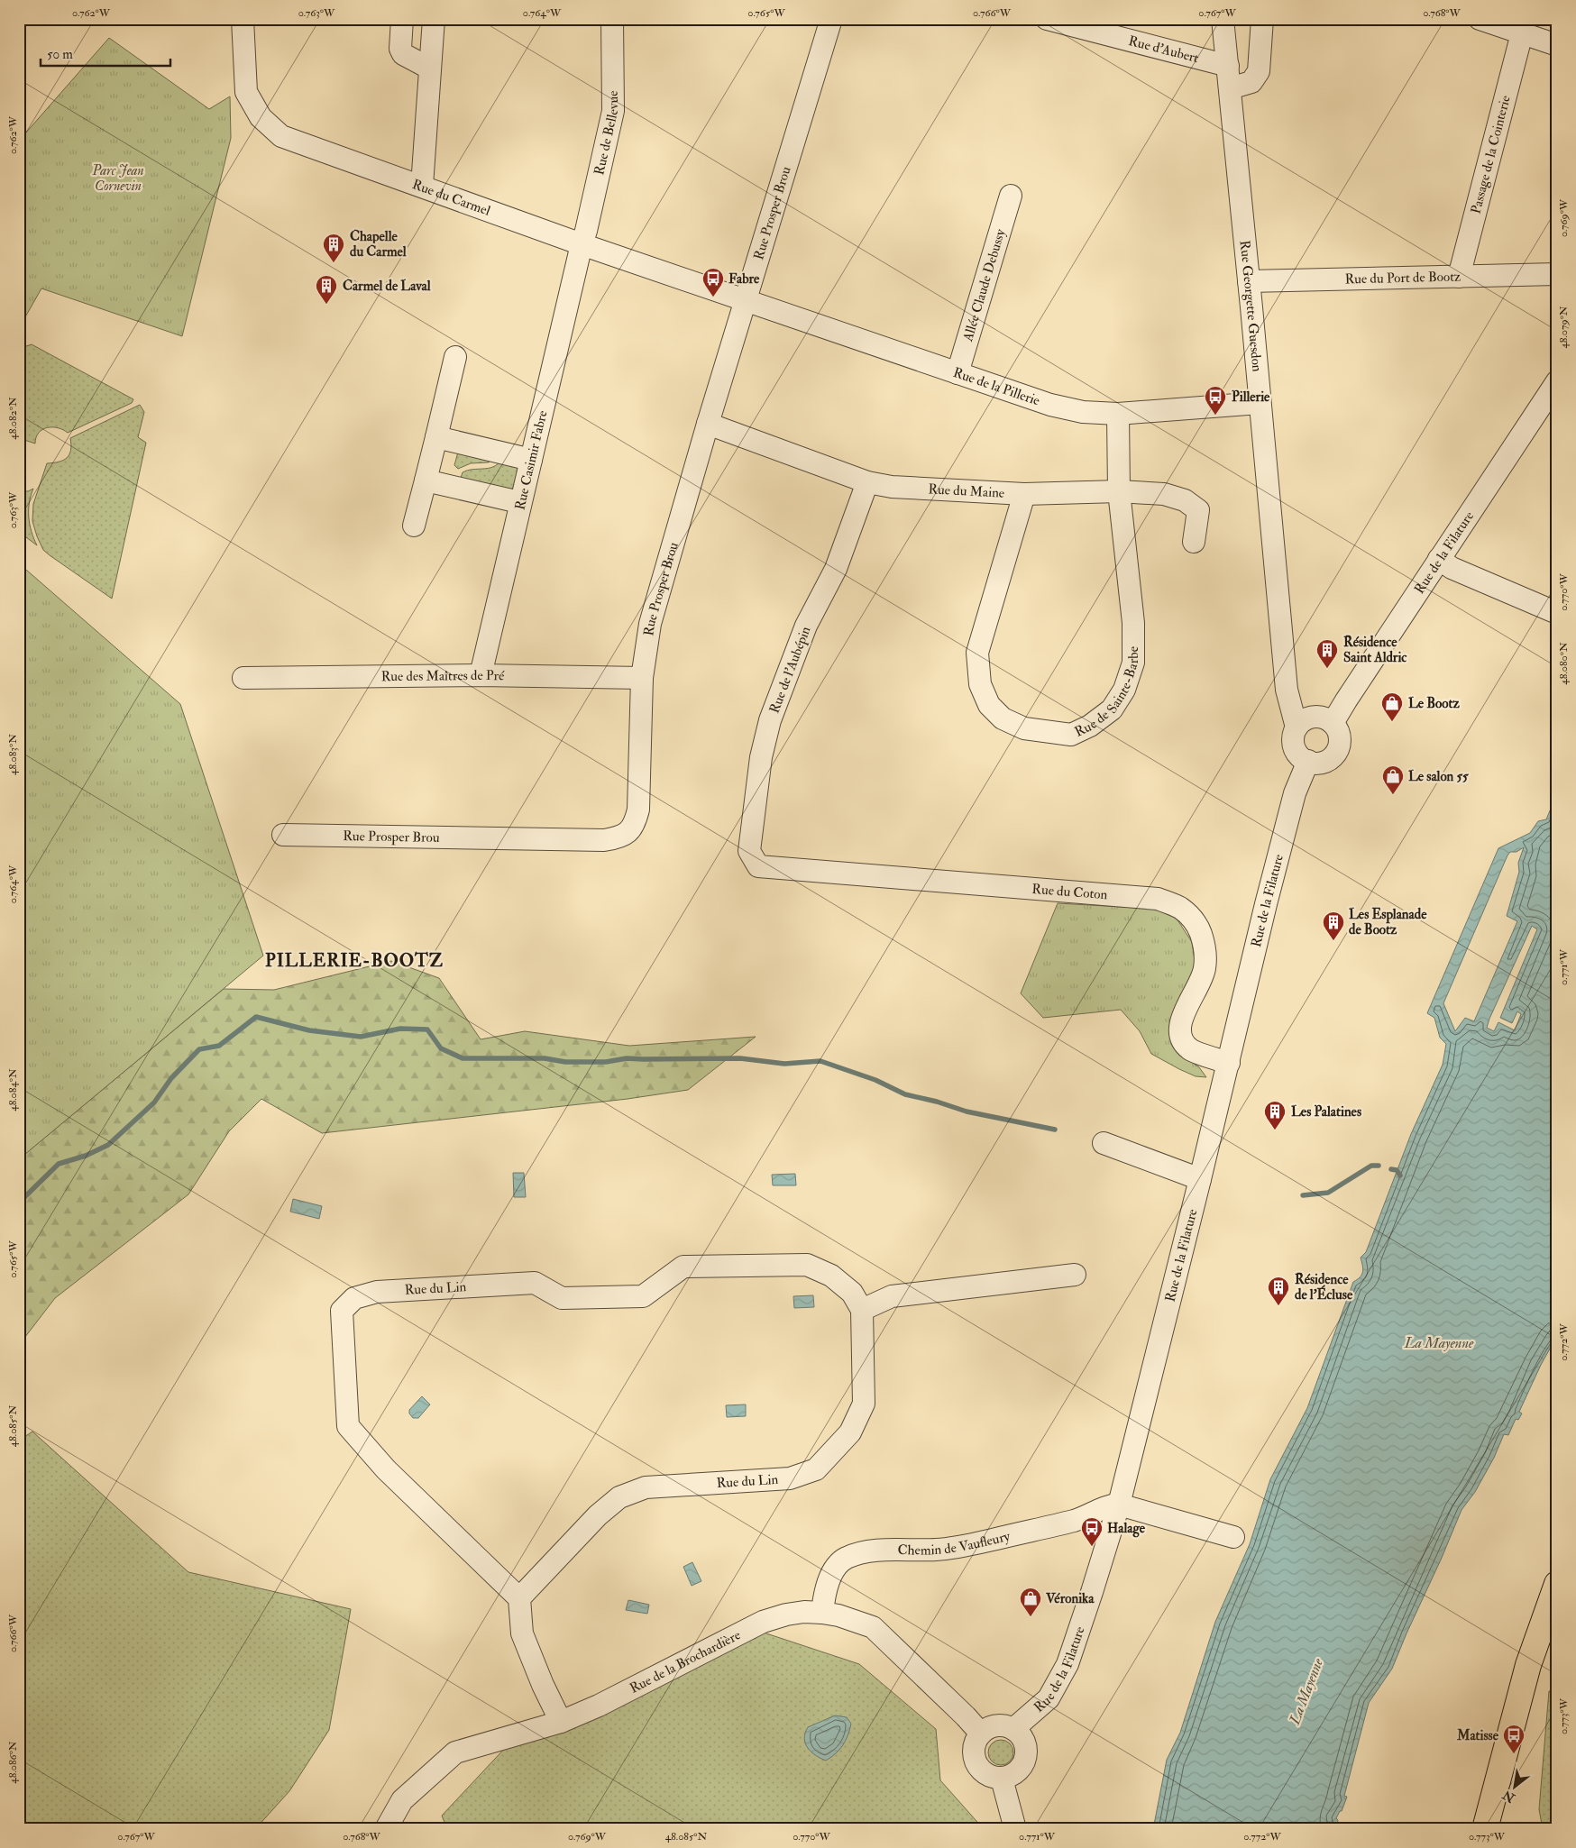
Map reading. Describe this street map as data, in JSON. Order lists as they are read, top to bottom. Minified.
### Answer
{"streets":{"street":["Rue d'Aubert","Rue de Bellevue","Passage de la Cointerie","Rue du Carmel","Rue Prosper Brou","Rue du Port de Bootz","Allée Claude Debussy","Rue Georgette Guesdon","Rue de la Pillerie","Rue Casimir Fabre","Rue du Maine","Rue de la Filature","Rue de l'Aubépin","Rue des Maîtres de Pré","Rue de Sainte-Barbe","Rue du Coton","Rue du Lin","Chemin de Vaufleury","Rue de la Brochardière"]},"crossings":[["Rue d'Aubert","Rue Georgette Guesdon"],["Rue de Bellevue","Rue du Carmel"],["Rue de Bellevue","Rue Casimir Fabre"],["Passage de la Cointerie","Rue du Port de Bootz"],["Rue du Carmel","Rue Prosper Brou"],["Rue du Carmel","Rue de la Pillerie"],["Rue du Carmel","Rue Casimir Fabre"],["Rue Prosper Brou","Rue de la Pillerie"],["Rue Prosper Brou","Rue du Maine"],["Rue Prosper Brou","Rue des Maîtres de Pré"],["Rue du Port de Bootz","Rue Georgette Guesdon"],["Allée Claude Debussy","Rue de la Pillerie"],["Rue Georgette Guesdon","Rue de la Pillerie"],["Rue Georgette Guesdon","Rue de la Filature"],["Rue de la Pillerie","Rue de Sainte-Barbe"],["Rue Casimir Fabre","Rue des Maîtres de Pré"],["Rue du Maine","Rue de l'Aubépin"],["Rue du Maine","Rue de Sainte-Barbe"],["Rue de la Filature","Rue du Coton"],["Rue de la Filature","Chemin de Vaufleury"],["Rue de la Filature","Rue de la Brochardière"],["Rue de l'Aubépin","Rue du Coton"],["Chemin de Vaufleury","Rue de la Brochardière"]],"districts":["PILLERIE-BOOTZ"],"water":["La Mayenne"],"parks":["Parc Jean Cornevin"],"places":{"building":["Chapelle du Carmel","Carmel de Laval","Résidence Saint Aldric","Les Esplanade de Bootz","Les Palatines","Résidence de l'Écluse"],"bus stop":["Fabre","Pillerie","Halage","Matisse"],"shop":["Le Bootz","Le salon 55","Véronika"]},"scale_bar":"50 m","north":"bottom left","coordinates":["0.762°W","0.763°W","0.764°W","0.765°W","0.766°W","0.767°W","0.768°W","0.769°W","48.079°N","48.082°N","0.770°W","48.080°N","48.083°N","0.771°W","48.084°N","0.772°W","48.085°N","0.773°W","48.086°N"]}
